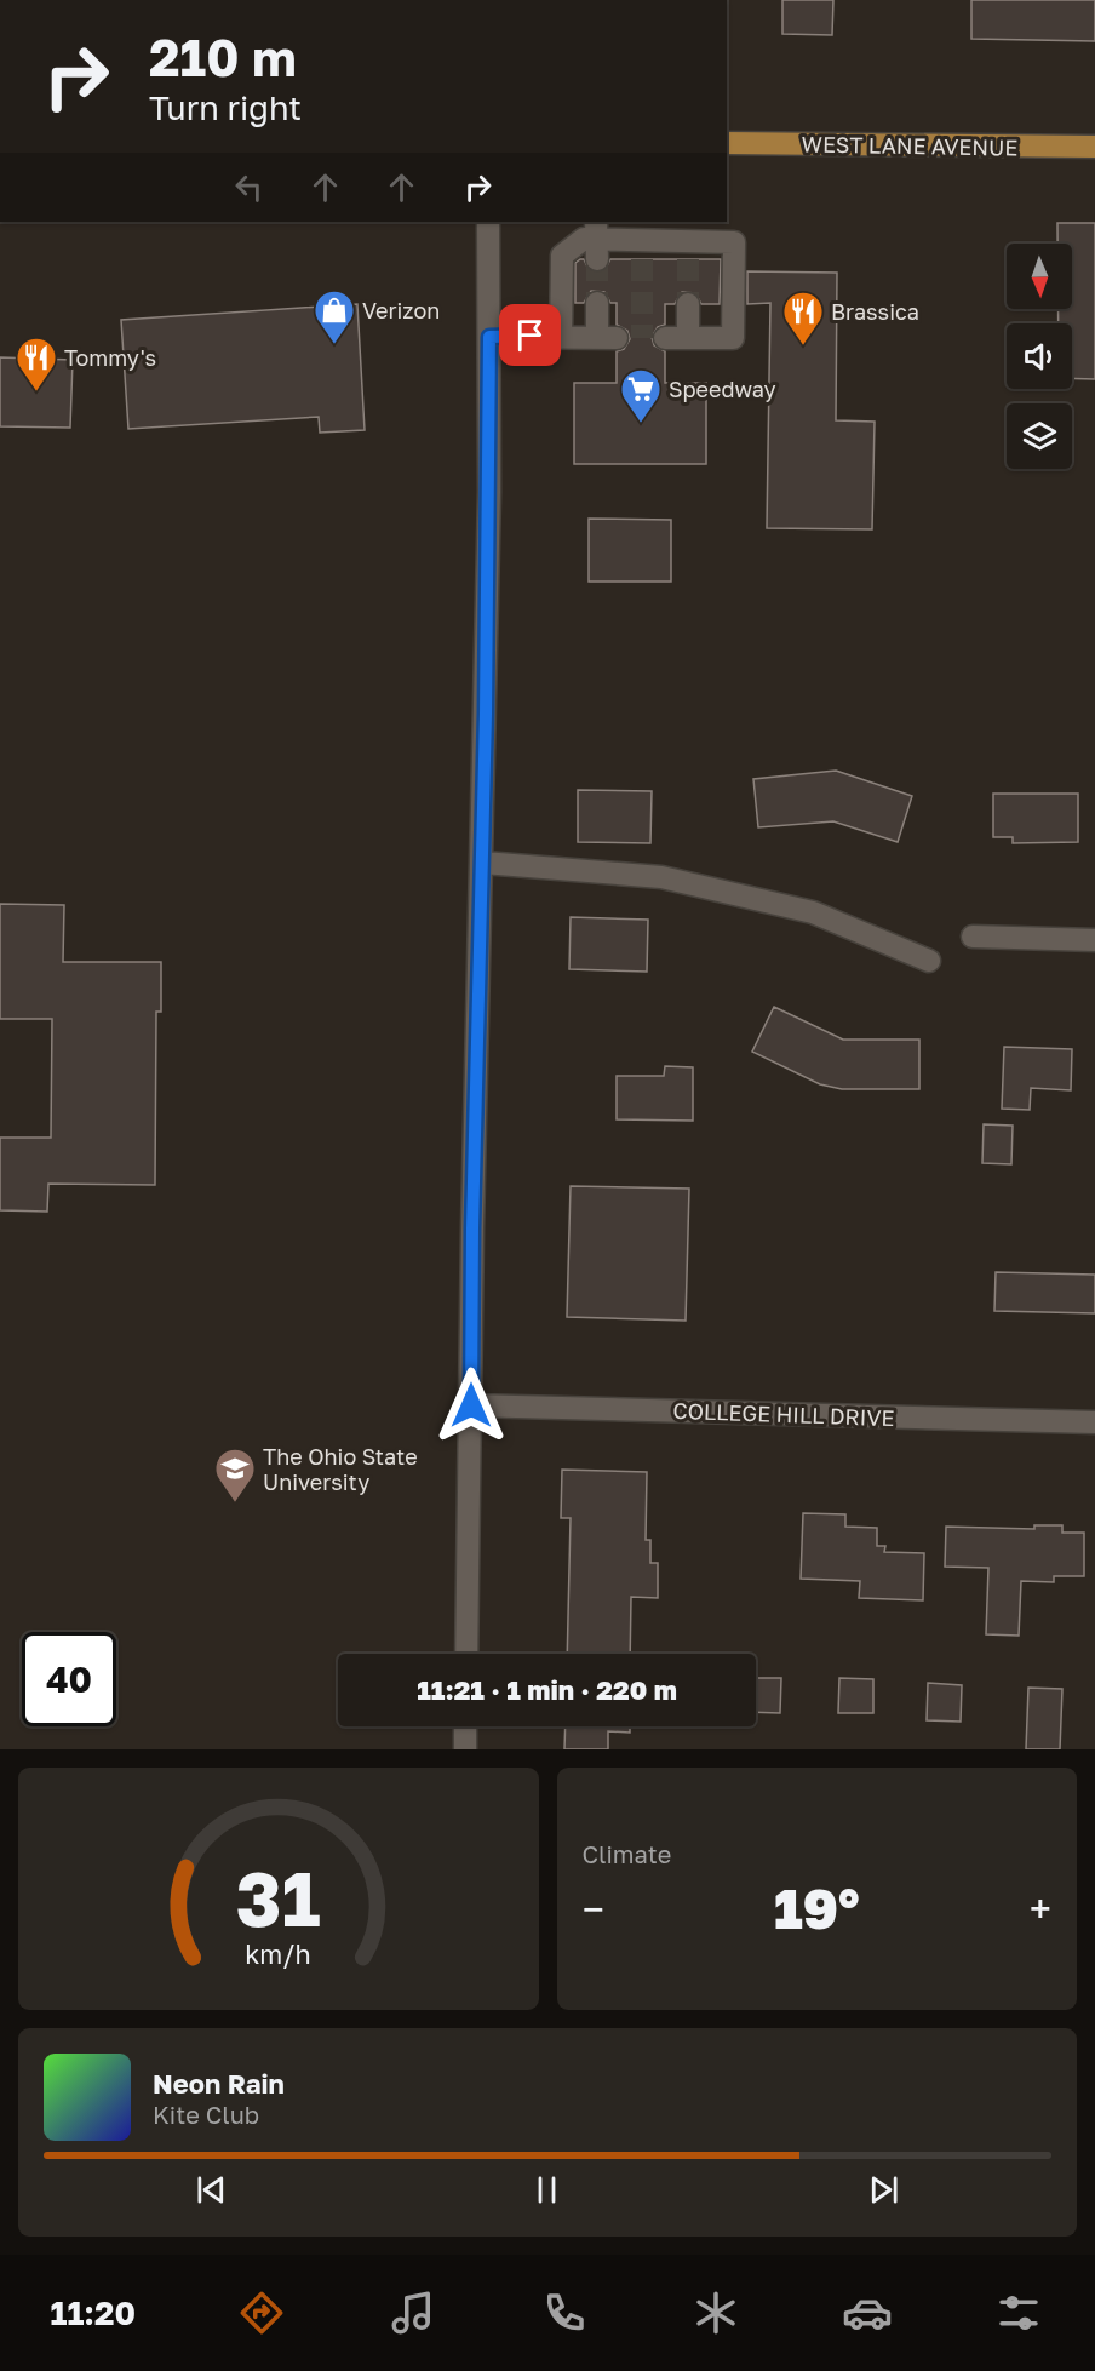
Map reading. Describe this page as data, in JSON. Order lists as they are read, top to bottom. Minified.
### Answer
{"streets":{"main road":["WEST LANE AVENUE"],"street":["COLLEGE HILL DRIVE"]},"places":{"shop":["Verizon"],"restaurant":["Brassica","Tommy's"],"supermarket":["Speedway"],"school or university":["The Ohio State University"]},"north":"bottom","page":{"turn":["210 m","Turn right"],"limit":"40","trip":"11:21 · 1 min · 220 m","tile":"Climate","heat":["−","19°","+"],"song":["Neon Rain","Kite Club"],"tabs":"11:20","gauge":["31","km/h"]}}
